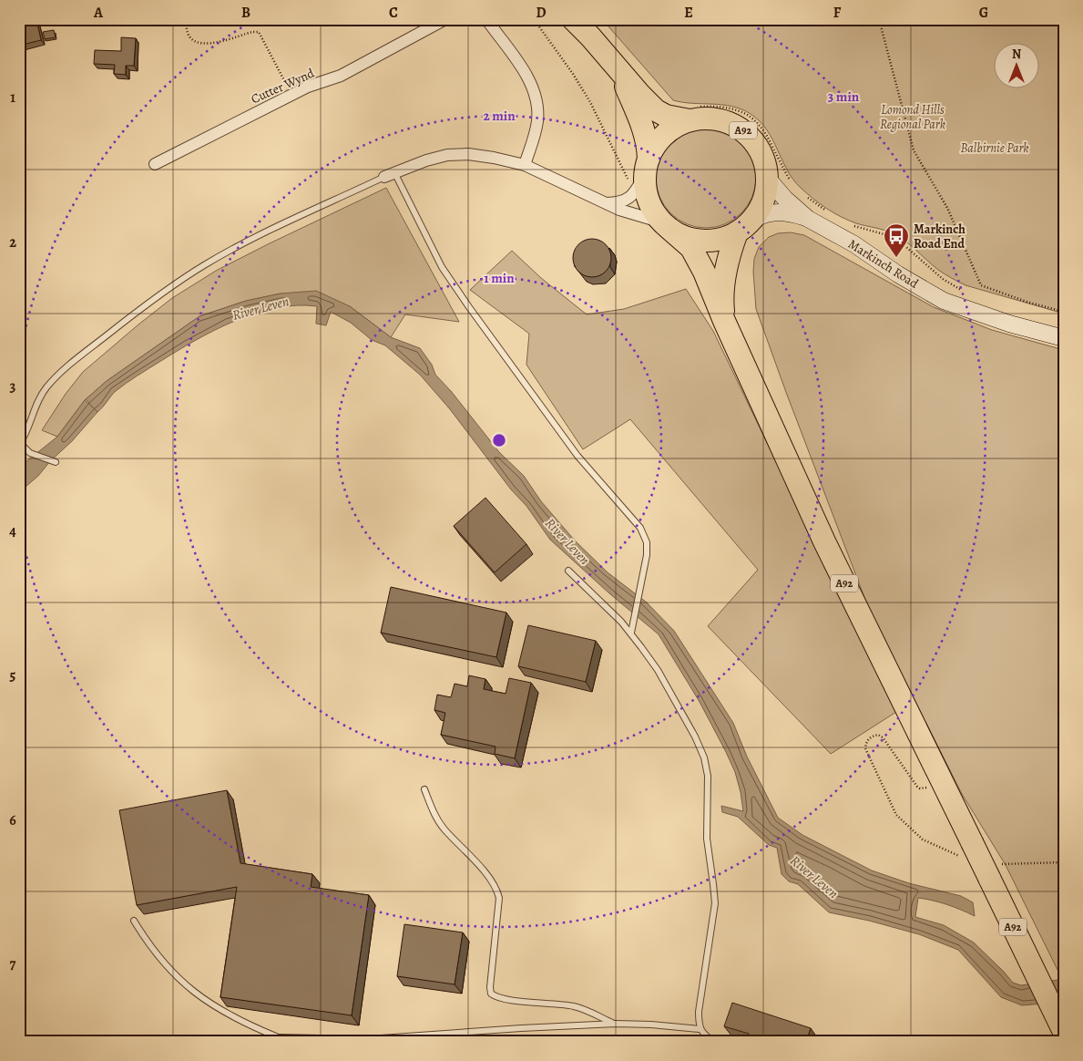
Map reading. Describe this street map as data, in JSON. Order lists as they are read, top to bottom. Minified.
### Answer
{"streets":{"highway":["A92"],"main road":["Markinch Road"],"street":["Cutter Wynd"]},"crossings":[["A92","Markinch Road"]],"water":["River Leven"],"parks":["Lomond Hills Regional Park","Balbirnie Park"],"places":{"bus stop":["Markinch Road End"]},"north":"top","grid":{"columns":["A","B","C","D","E","F","G"],"rows":["1","2","3","4","5","6","7"]},"rings":["3 min","2 min","1 min"]}
